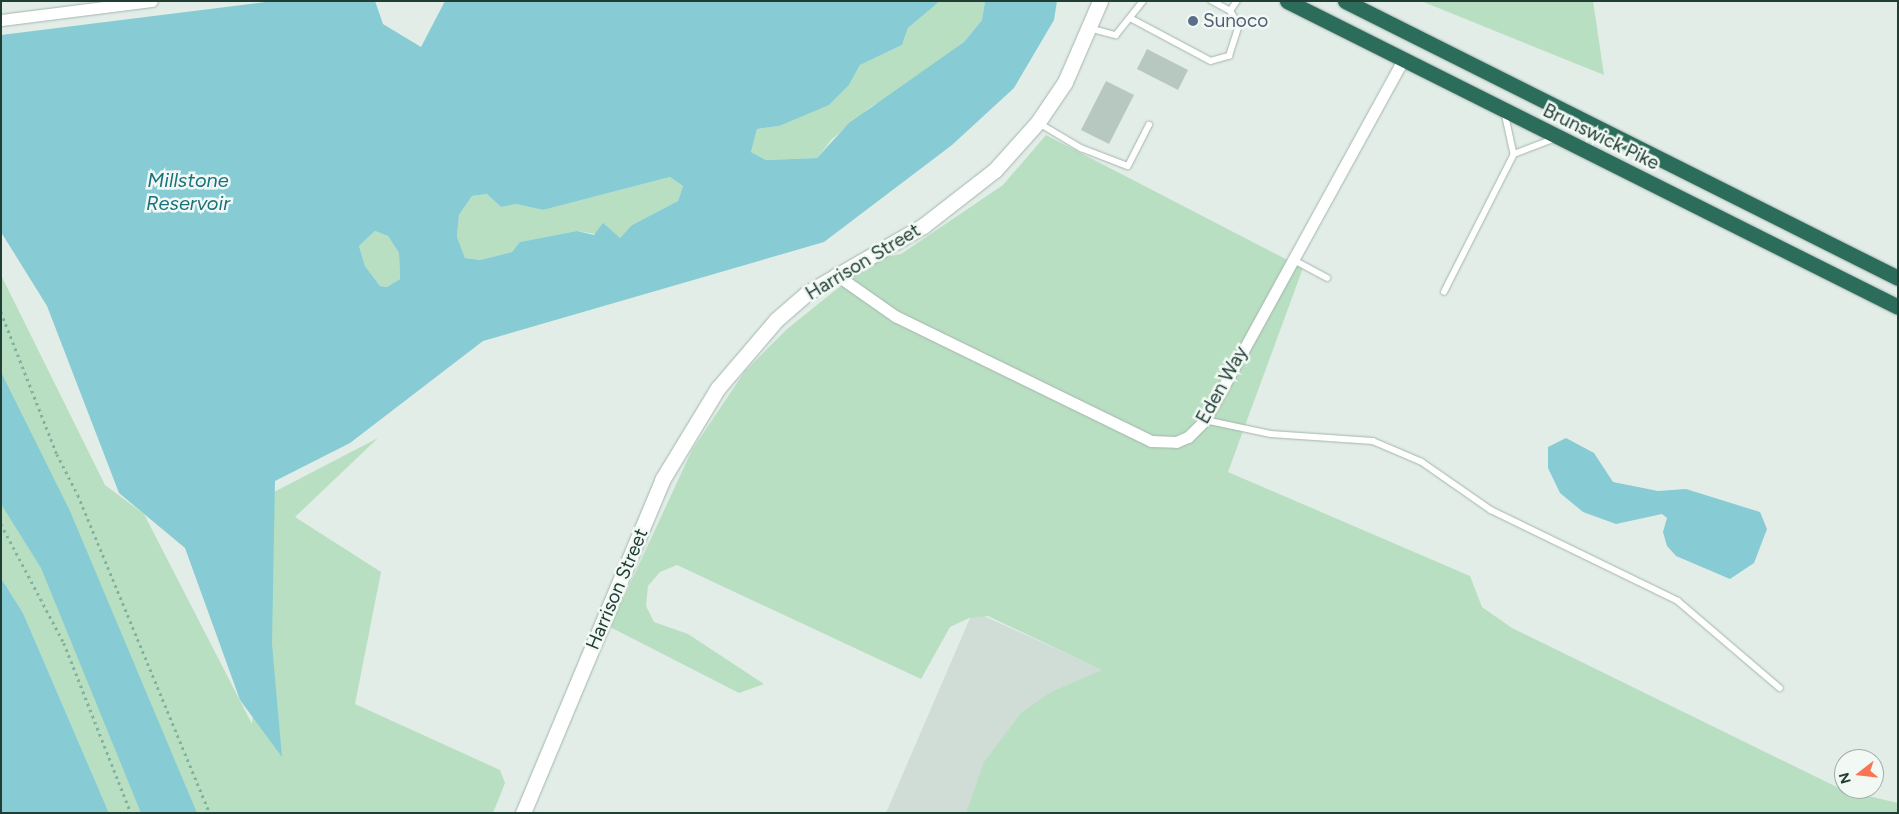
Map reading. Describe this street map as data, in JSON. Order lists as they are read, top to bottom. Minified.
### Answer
{"streets":{"highway":["Brunswick Pike"],"street":["Harrison Street","Eden Way"]},"crossings":[["Brunswick Pike","Eden Way"],["Harrison Street","Eden Way"]],"water":["Millstone Reservoir"],"places":["Sunoco"],"north":"left"}
